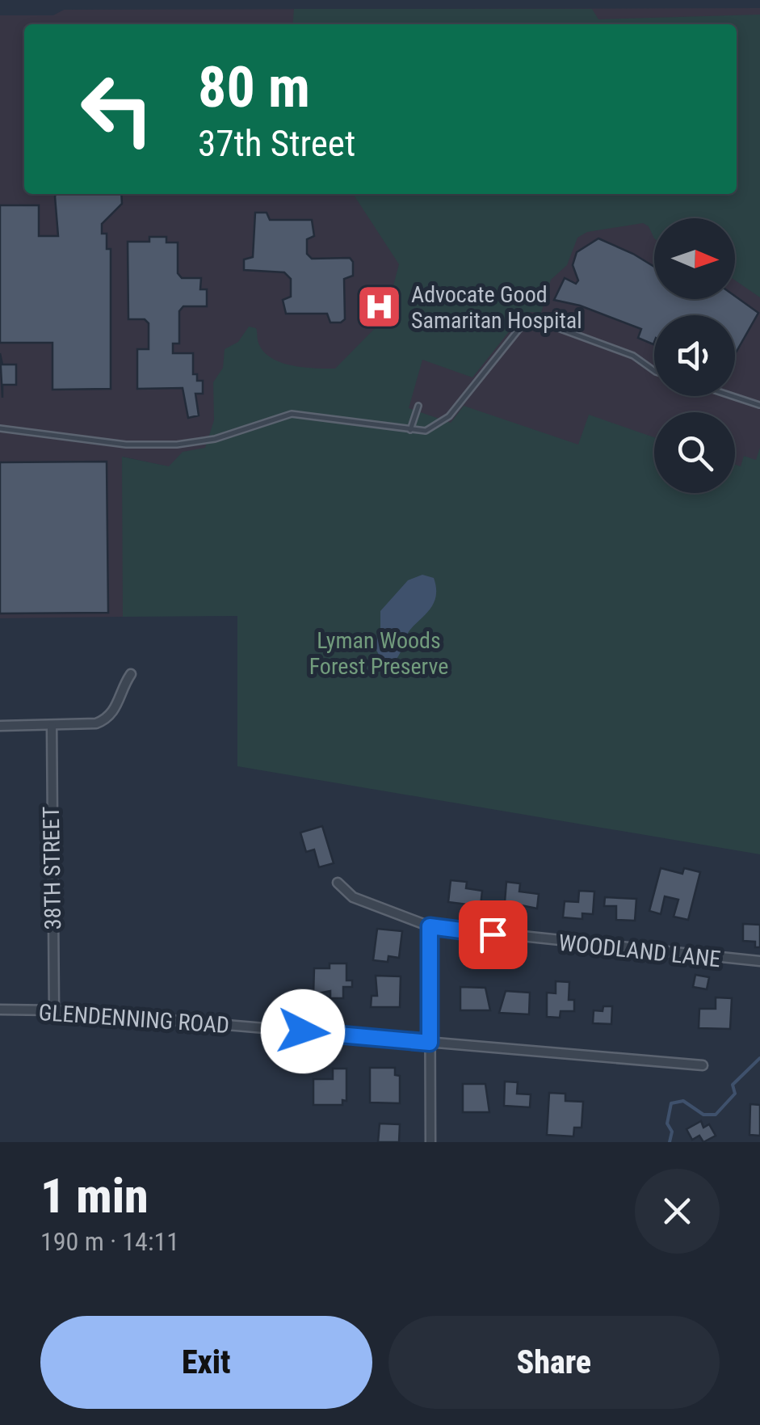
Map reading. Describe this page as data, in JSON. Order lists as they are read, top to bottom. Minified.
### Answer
{"streets":{"street":["38TH STREET","WOODLAND LANE","GLENDENNING ROAD"]},"crossings":[["38TH STREET","GLENDENNING ROAD"]],"parks":["Lyman Woods Forest Preserve"],"places":{"hospital":["Advocate Good Samaritan Hospital"]},"north":"right","page":{"turn":["80 m","37th Street"],"heading":["1 min","190 m · 14:11"],"buttons":["Exit","Share"]}}
